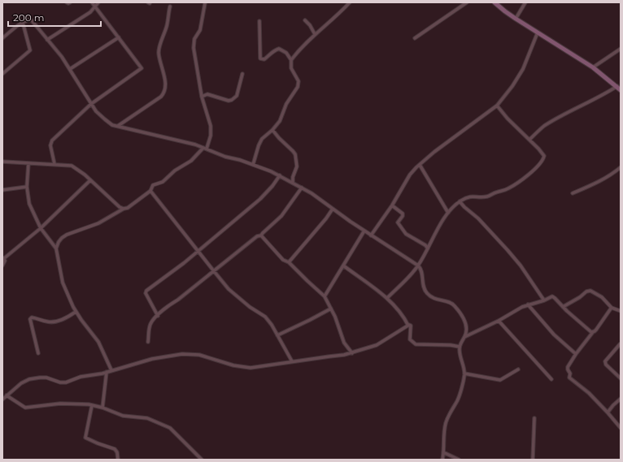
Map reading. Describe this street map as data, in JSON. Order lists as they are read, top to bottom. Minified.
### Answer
{"scale_bar":"200 m"}
